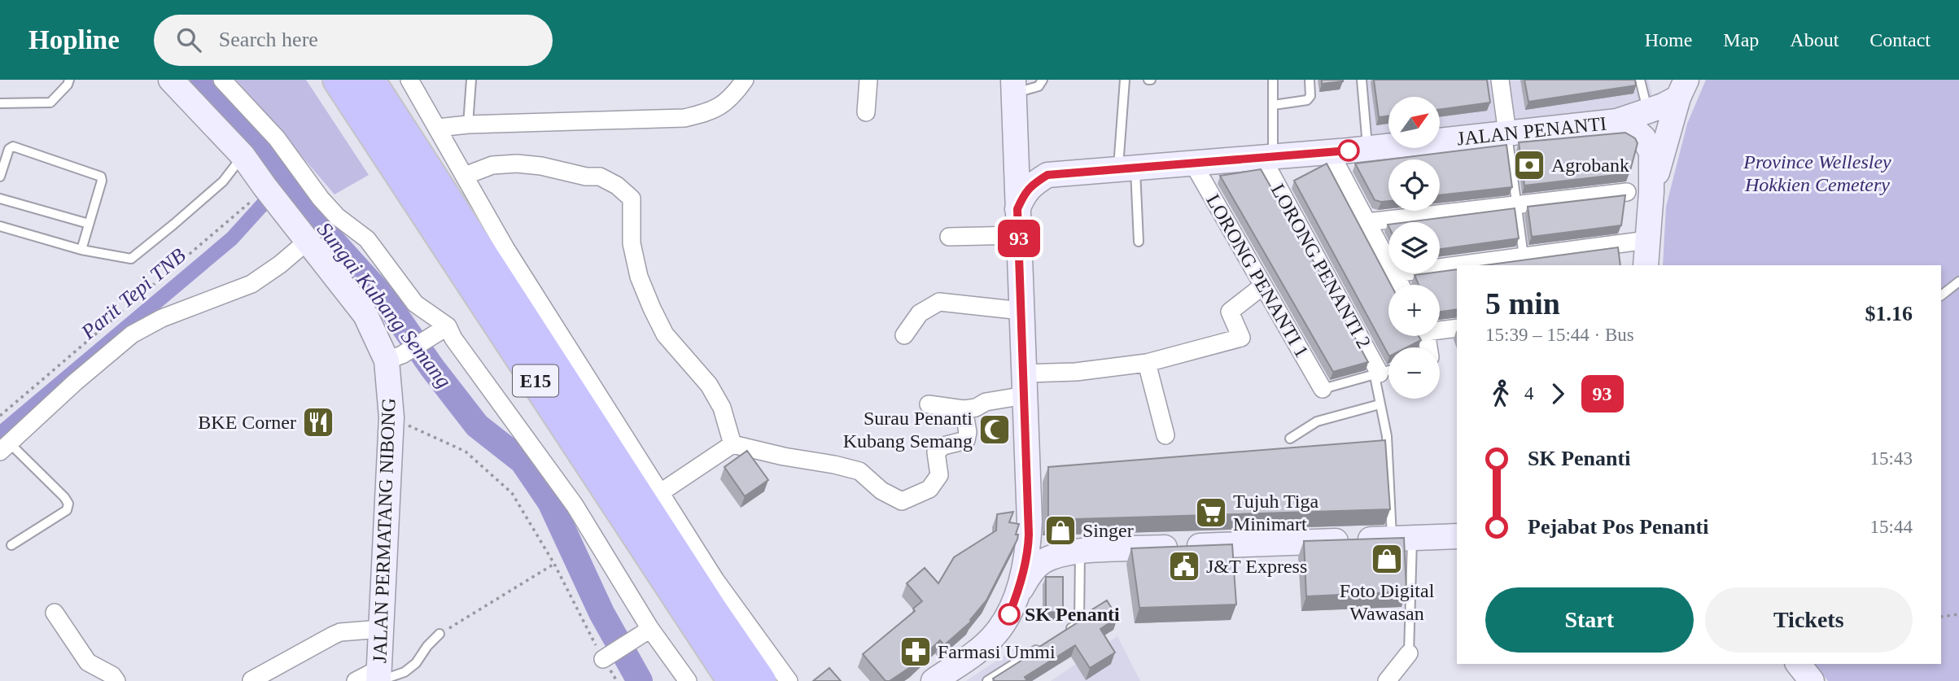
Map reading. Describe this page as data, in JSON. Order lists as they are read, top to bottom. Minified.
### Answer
{"streets":{"highway":["E15"],"main road":["JALAN PENANTI","JALAN PERMATANG NIBONG"],"street":["LORONG PENANTI 2","LORONG PENANTI 1"]},"crossings":[["JALAN PENANTI","LORONG PENANTI 2"],["JALAN PENANTI","LORONG PENANTI 1"]],"water":["Parit Tepi TNB","Sungai Kubang Semang"],"parks":["Province Wellesley Hokkien Cemetery"],"places":{"bank":["Agrobank"],"restaurant":["BKE Corner"],"mosque":["Surau Penanti Kubang Semang"],"supermarket":["Tujuh Tiga Minimart"],"shop":["Singer","Foto Digital Wawasan"],"public building":["J&T Express"],"other":["SK Penanti"],"pharmacy":["Farmasi Ummi"]},"lines":["bus line 93"],"north":"top right","page":{"header":"Hopline","search":"Search here","nav":["Home","Map","About","Contact"],"on_map":"93","map_buttons":["+","−"],"heading":["5 min","15:39 – 15:44 · Bus","$1.16"],"legs":["4","93"],"list":[{"name":"SK Penanti","value":"15:43"},{"name":"Pejabat Pos Penanti","value":"15:44"}],"buttons":["Start","Tickets"]}}
